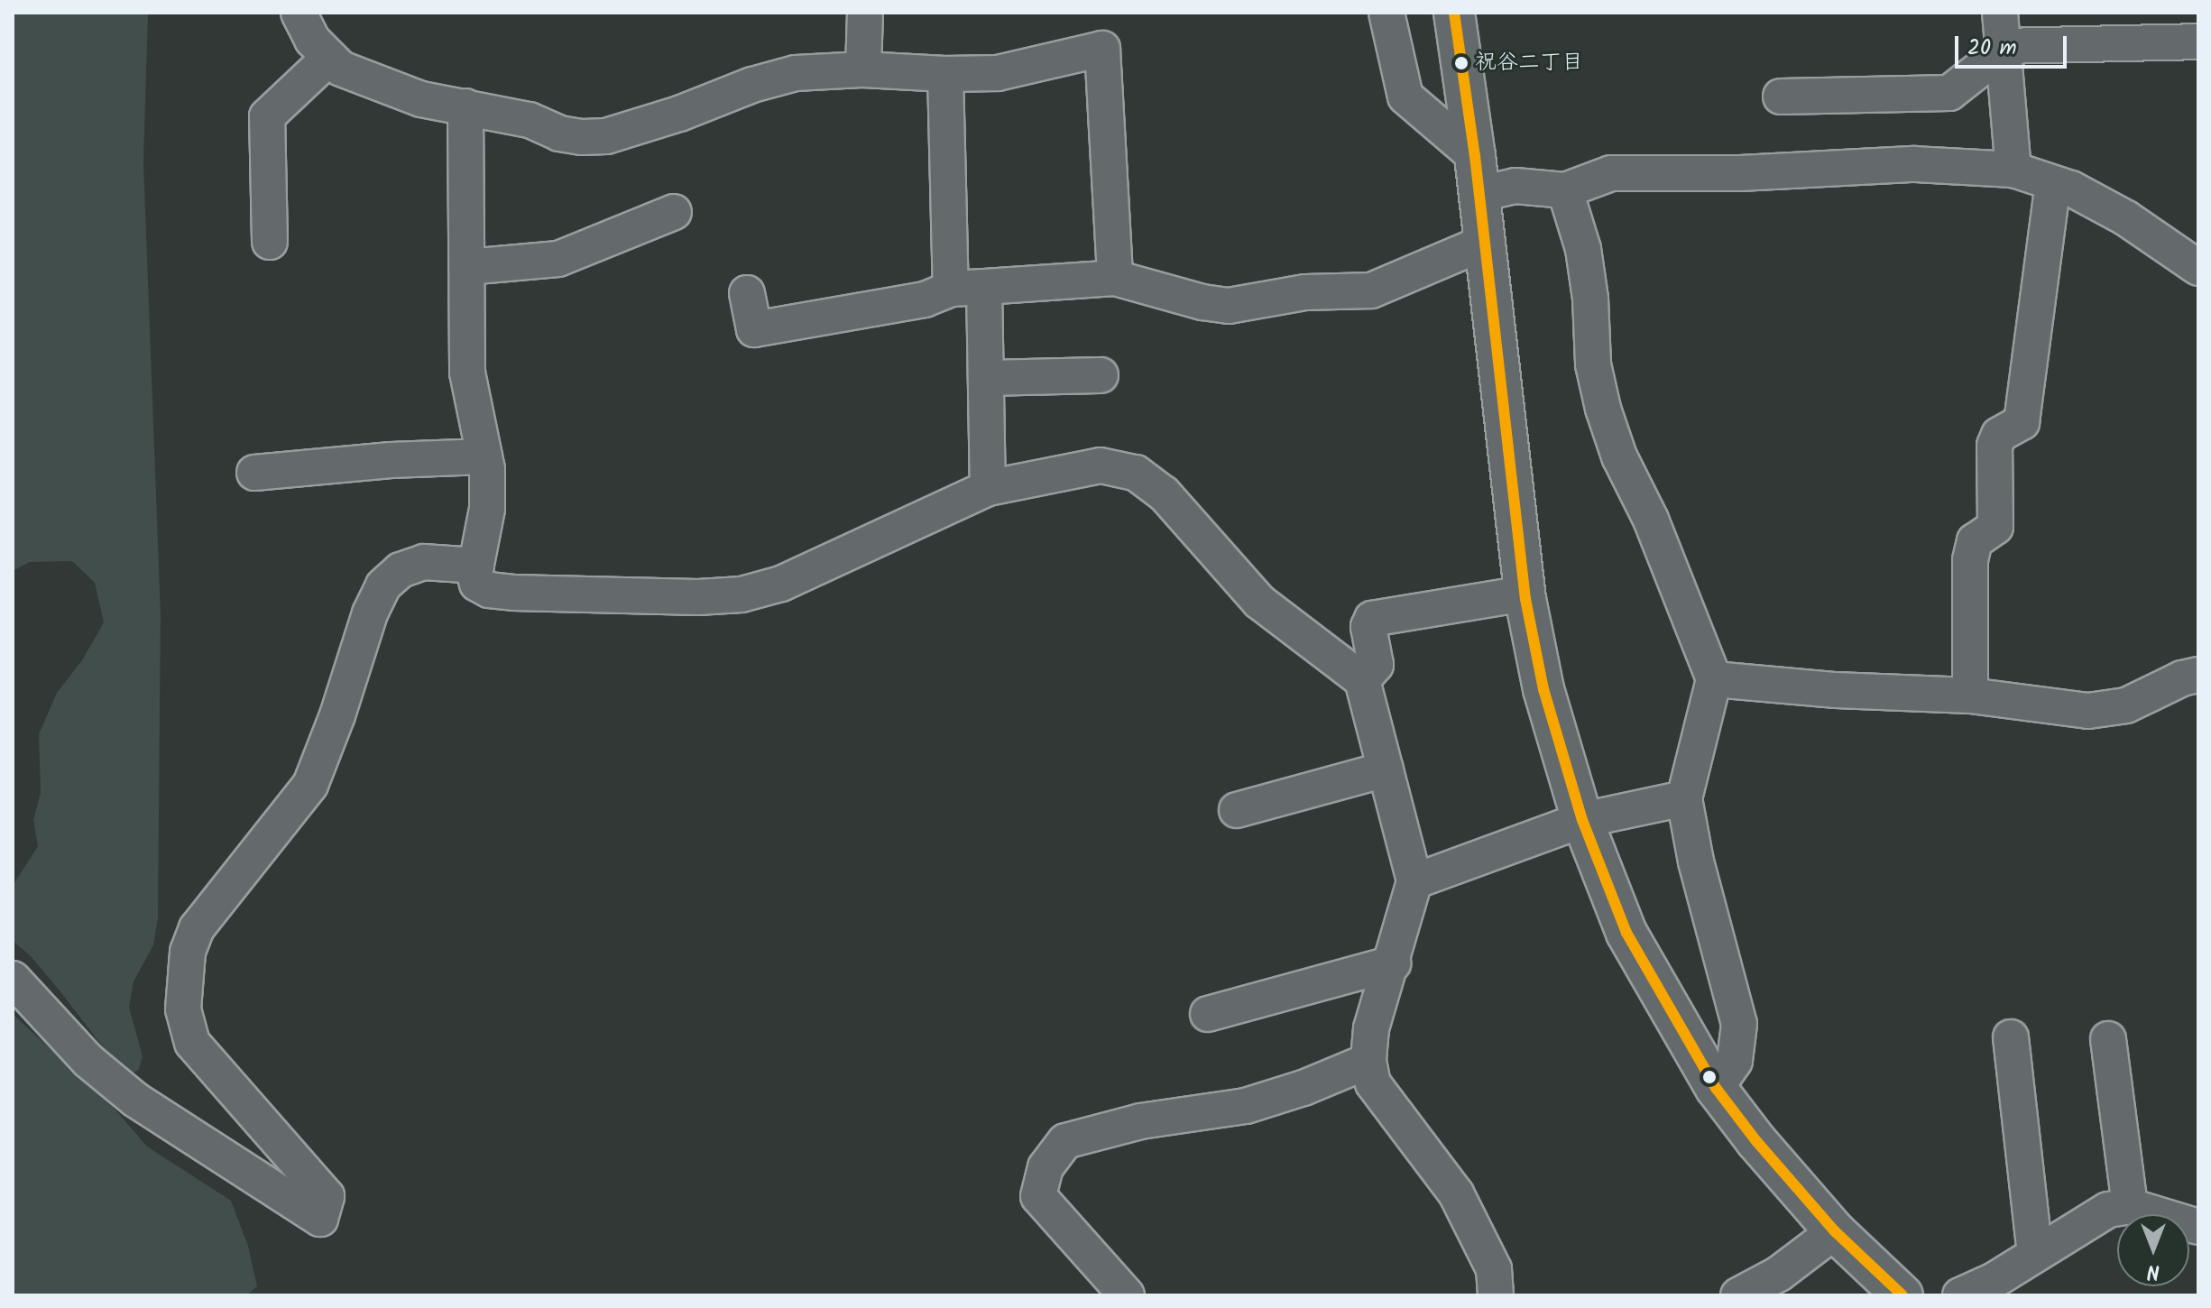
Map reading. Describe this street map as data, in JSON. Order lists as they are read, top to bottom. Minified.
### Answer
{"places":["祝谷二丁目"],"scale_bar":"20 m","north":"bottom"}
